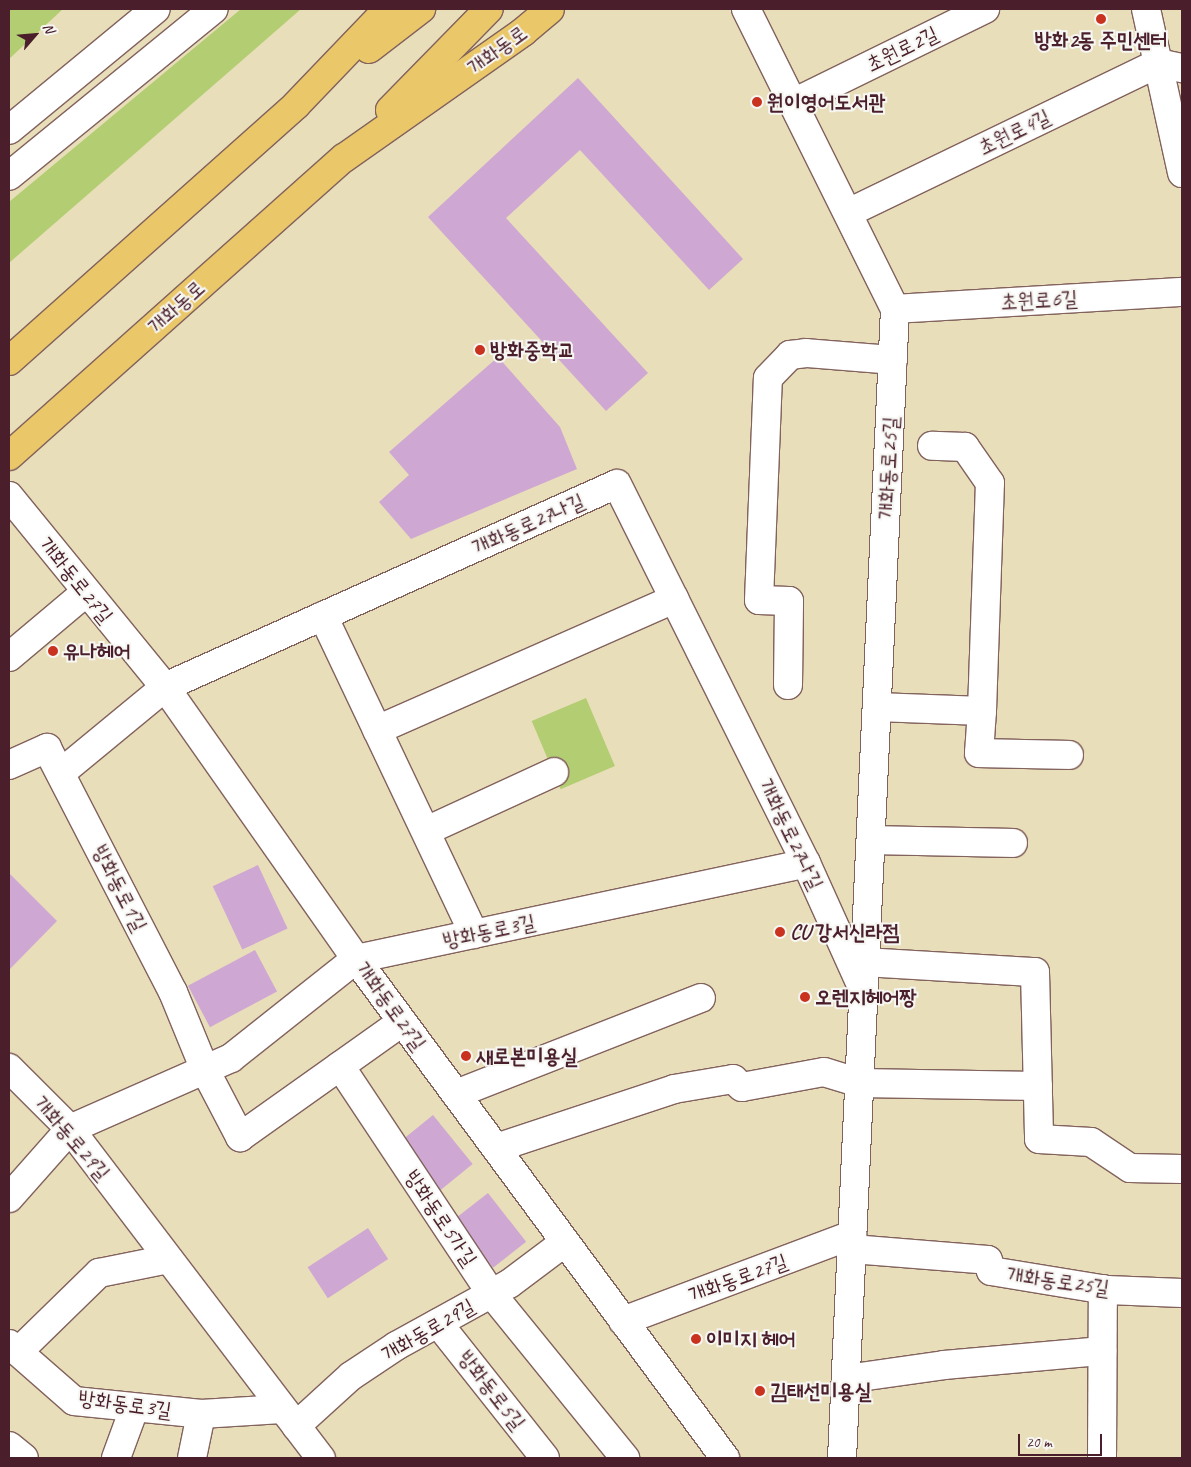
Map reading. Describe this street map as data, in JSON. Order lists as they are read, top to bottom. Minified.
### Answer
{"streets":{"main road":["개화동로"],"street":["초원로2길","초원로4길","초원로6길","개화동로25길","개화동로27나길","개화동로27길","방화동로1길","방화동로3길","개화동로29길","방화동로5가길","방화동로5길"]},"crossings":[["초원로2길","개화동로25길"],["초원로4길","개화동로25길"],["초원로6길","개화동로25길"],["개화동로25길","개화동로27나길"],["개화동로25길","개화동로27길"],["개화동로27나길","개화동로27길"],["개화동로27나길","방화동로3길"],["개화동로27길","방화동로3길"],["개화동로27길","개화동로29길"],["방화동로1길","방화동로3길"],["방화동로3길","개화동로29길"],["개화동로29길","방화동로5가길"],["개화동로29길","방화동로5길"]],"places":["방화2동 주민센터","원이영어도서관","방화중학교","유나헤어","CU 강서신라점","오렌지헤어짱","새로본미용실","이미지 헤어","김태선미용실"],"scale_bar":"20 m","north":"top right"}
